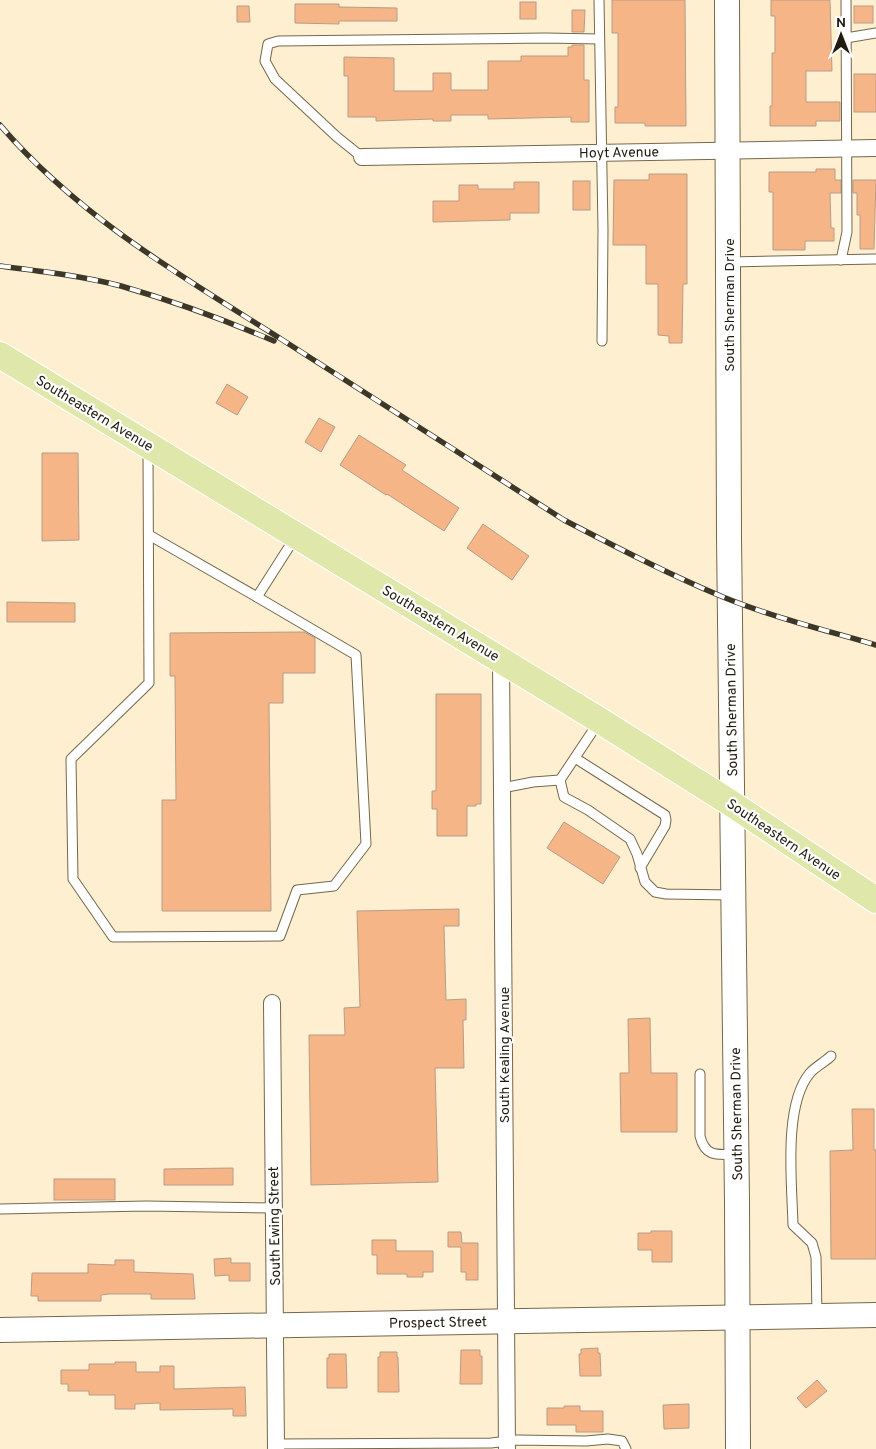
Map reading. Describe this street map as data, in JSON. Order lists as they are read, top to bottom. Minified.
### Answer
{"streets":{"main road":["South Sherman Drive","Southeastern Avenue","Prospect Street"],"street":["Hoyt Avenue","South Kealing Avenue","South Ewing Street"]},"crossings":[["Hoyt Avenue","South Sherman Drive"],["South Sherman Drive","Southeastern Avenue"],["South Sherman Drive","Prospect Street"],["Southeastern Avenue","South Kealing Avenue"],["South Kealing Avenue","Prospect Street"],["South Ewing Street","Prospect Street"]],"north":"top"}
